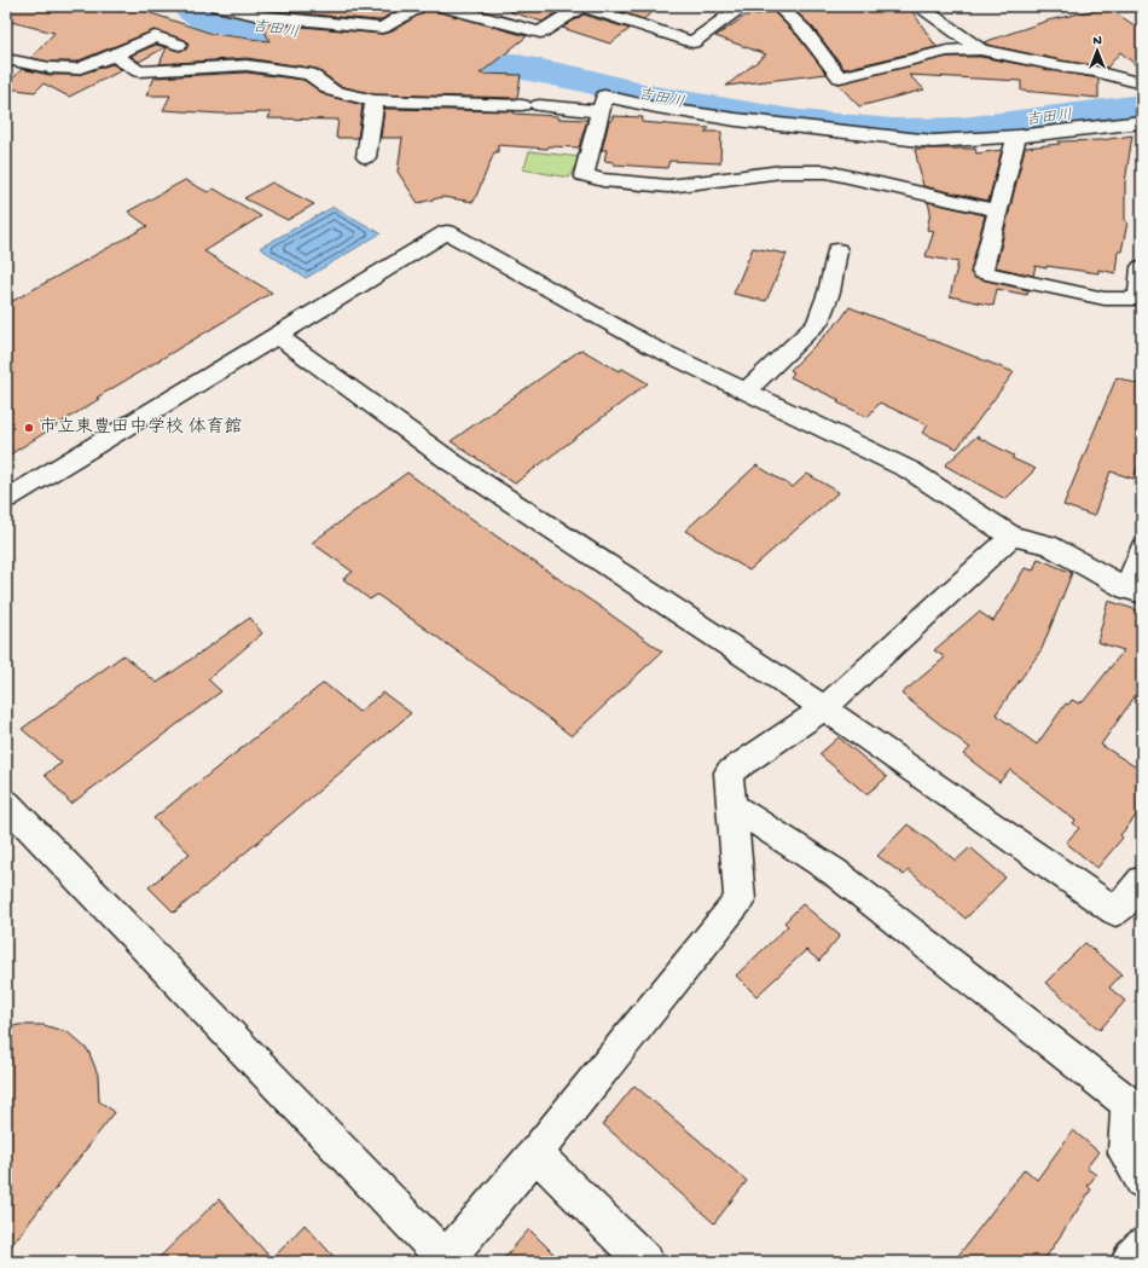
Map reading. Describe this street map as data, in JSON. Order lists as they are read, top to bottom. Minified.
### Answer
{"water":["吉田川"],"places":["市立東豊田中学校 体育館"],"north":"top"}
